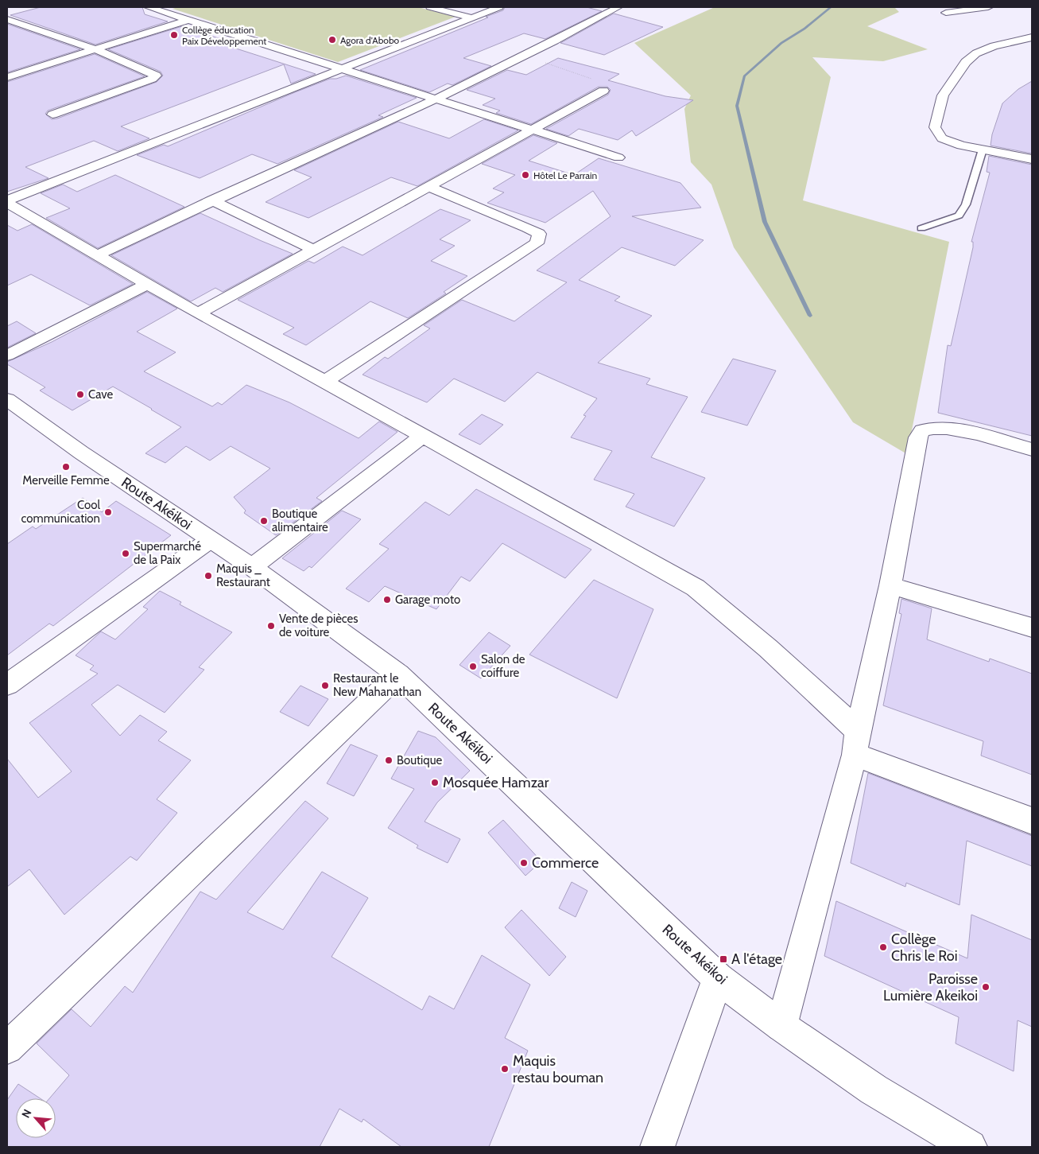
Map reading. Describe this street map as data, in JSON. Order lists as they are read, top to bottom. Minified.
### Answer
{"streets":{"street":["Route Akéikoi"]},"places":{"other":["Collège éducation Paix Développement","Agora d'Abobo","Hôtel Le Parrain","Cave","Merveille Femme","Cool communication","Boutique alimentaire","Supermarché de la Paix","Maquis _ Restaurant","Garage moto","Vente de pièces de voiture","Salon de coiffure","Restaurant le New Mahanathan","Boutique","Mosquée Hamzar","Commerce","Collège Chris le Roi","Paroisse Lumière Akeikoi","Maquis restau bouman"],"transit":["A l'étage"]},"north":"top left"}
